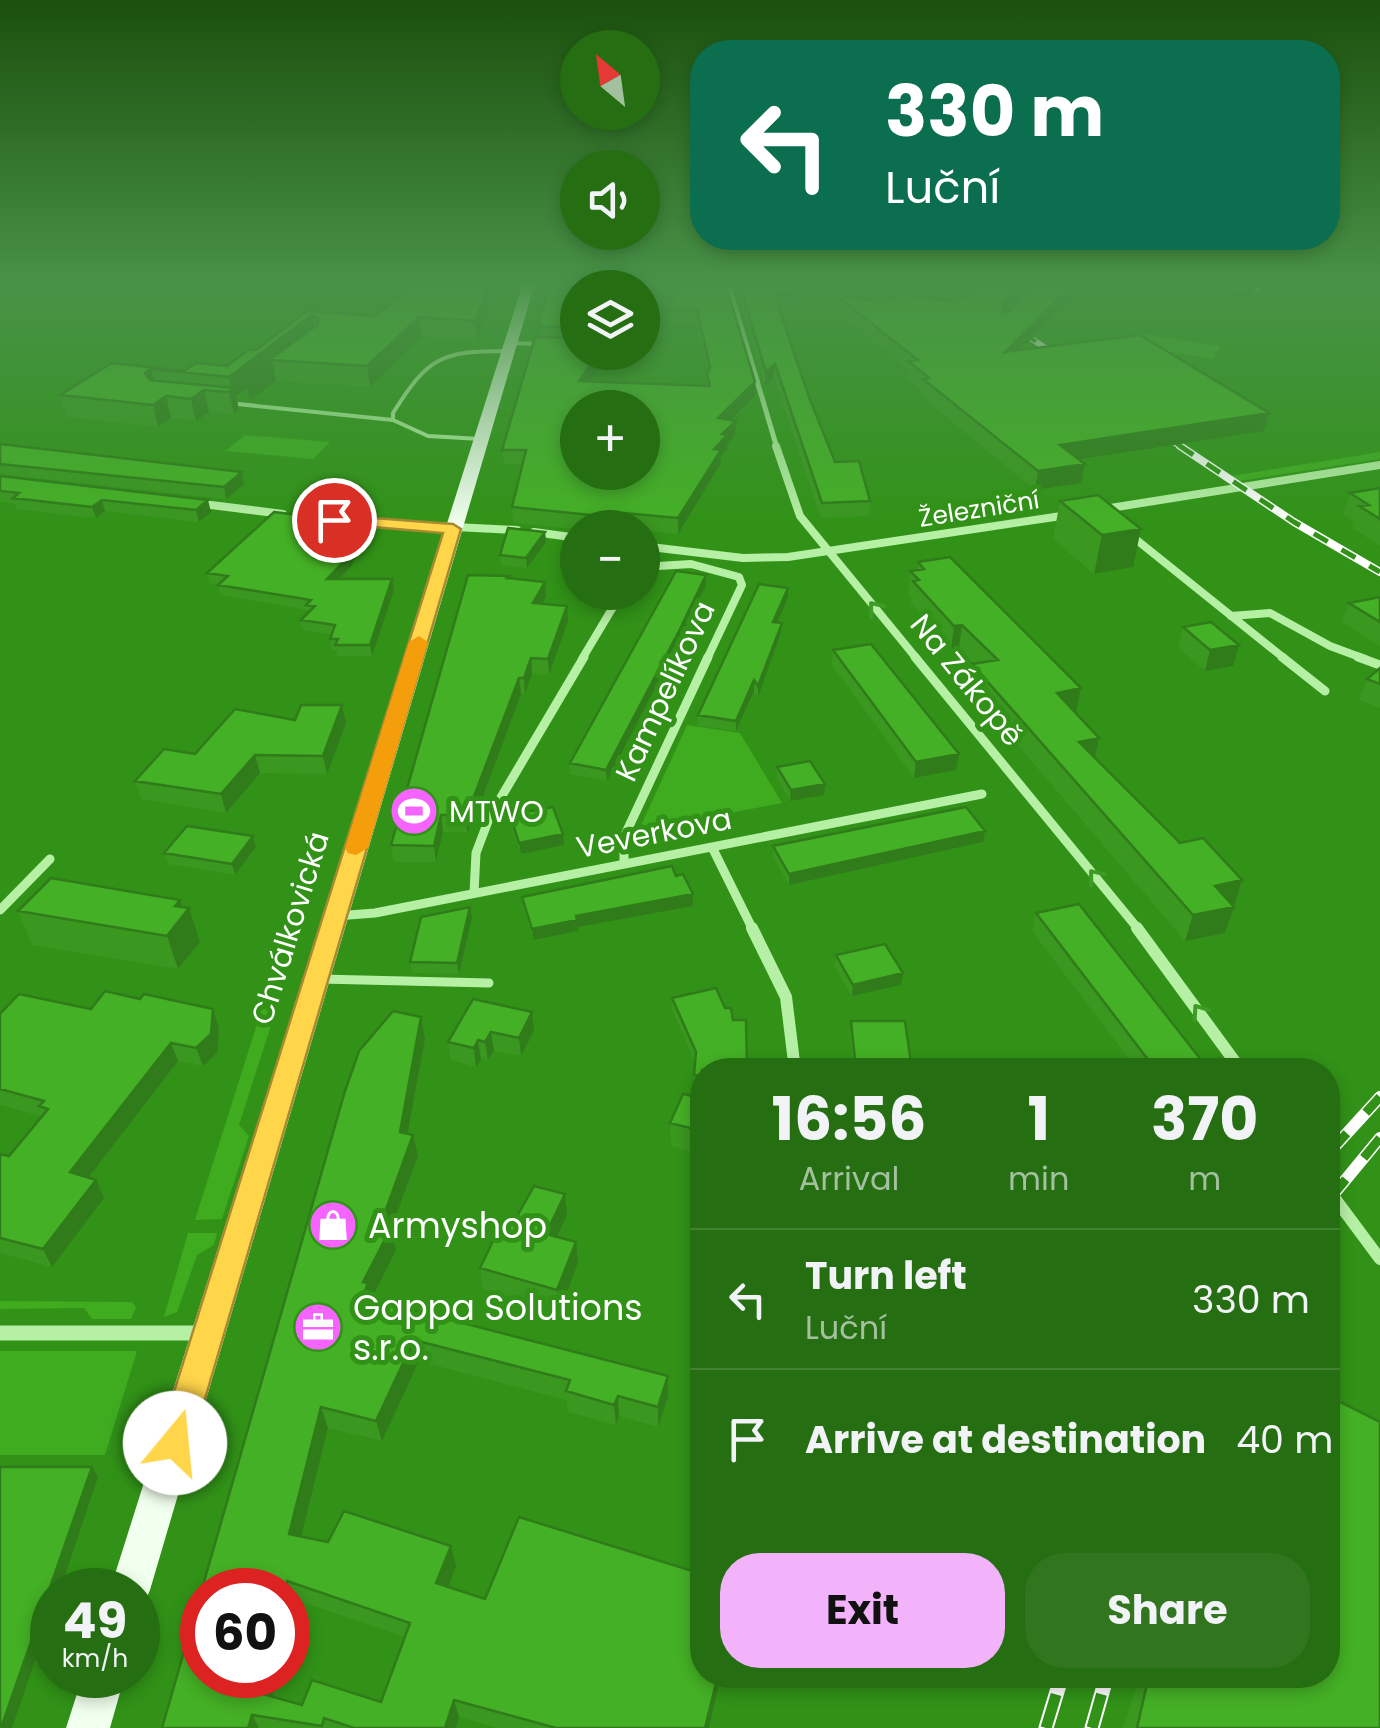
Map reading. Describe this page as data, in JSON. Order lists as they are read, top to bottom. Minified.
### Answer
{"streets":{"main road":["Chválkovická"],"street":["Železniční","Na Zákopě","Kampelíkova","Veverkova"]},"crossings":[["Železniční","Na Zákopě"],["Kampelíkova","Veverkova"],["Veverkova","Chválkovická"]],"one_way":["Na Zákopě"],"places":{"sports":["MTWO"],"shop":["Armyshop"],"office":["Gappa Solutions s.r.o."]},"north":"top left","page":{"map_buttons":["+","−"],"turn":["330 m","Luční"],"eta":["16:56","Arrival","1","min","370","m"],"list":[{"name":"Turn left","note":"Luční","value":"330 m"},{"name":"Arrive at destination","value":"40 m"}],"buttons":["Exit","Share"],"speed":"49 km/h","limit":"60"}}
